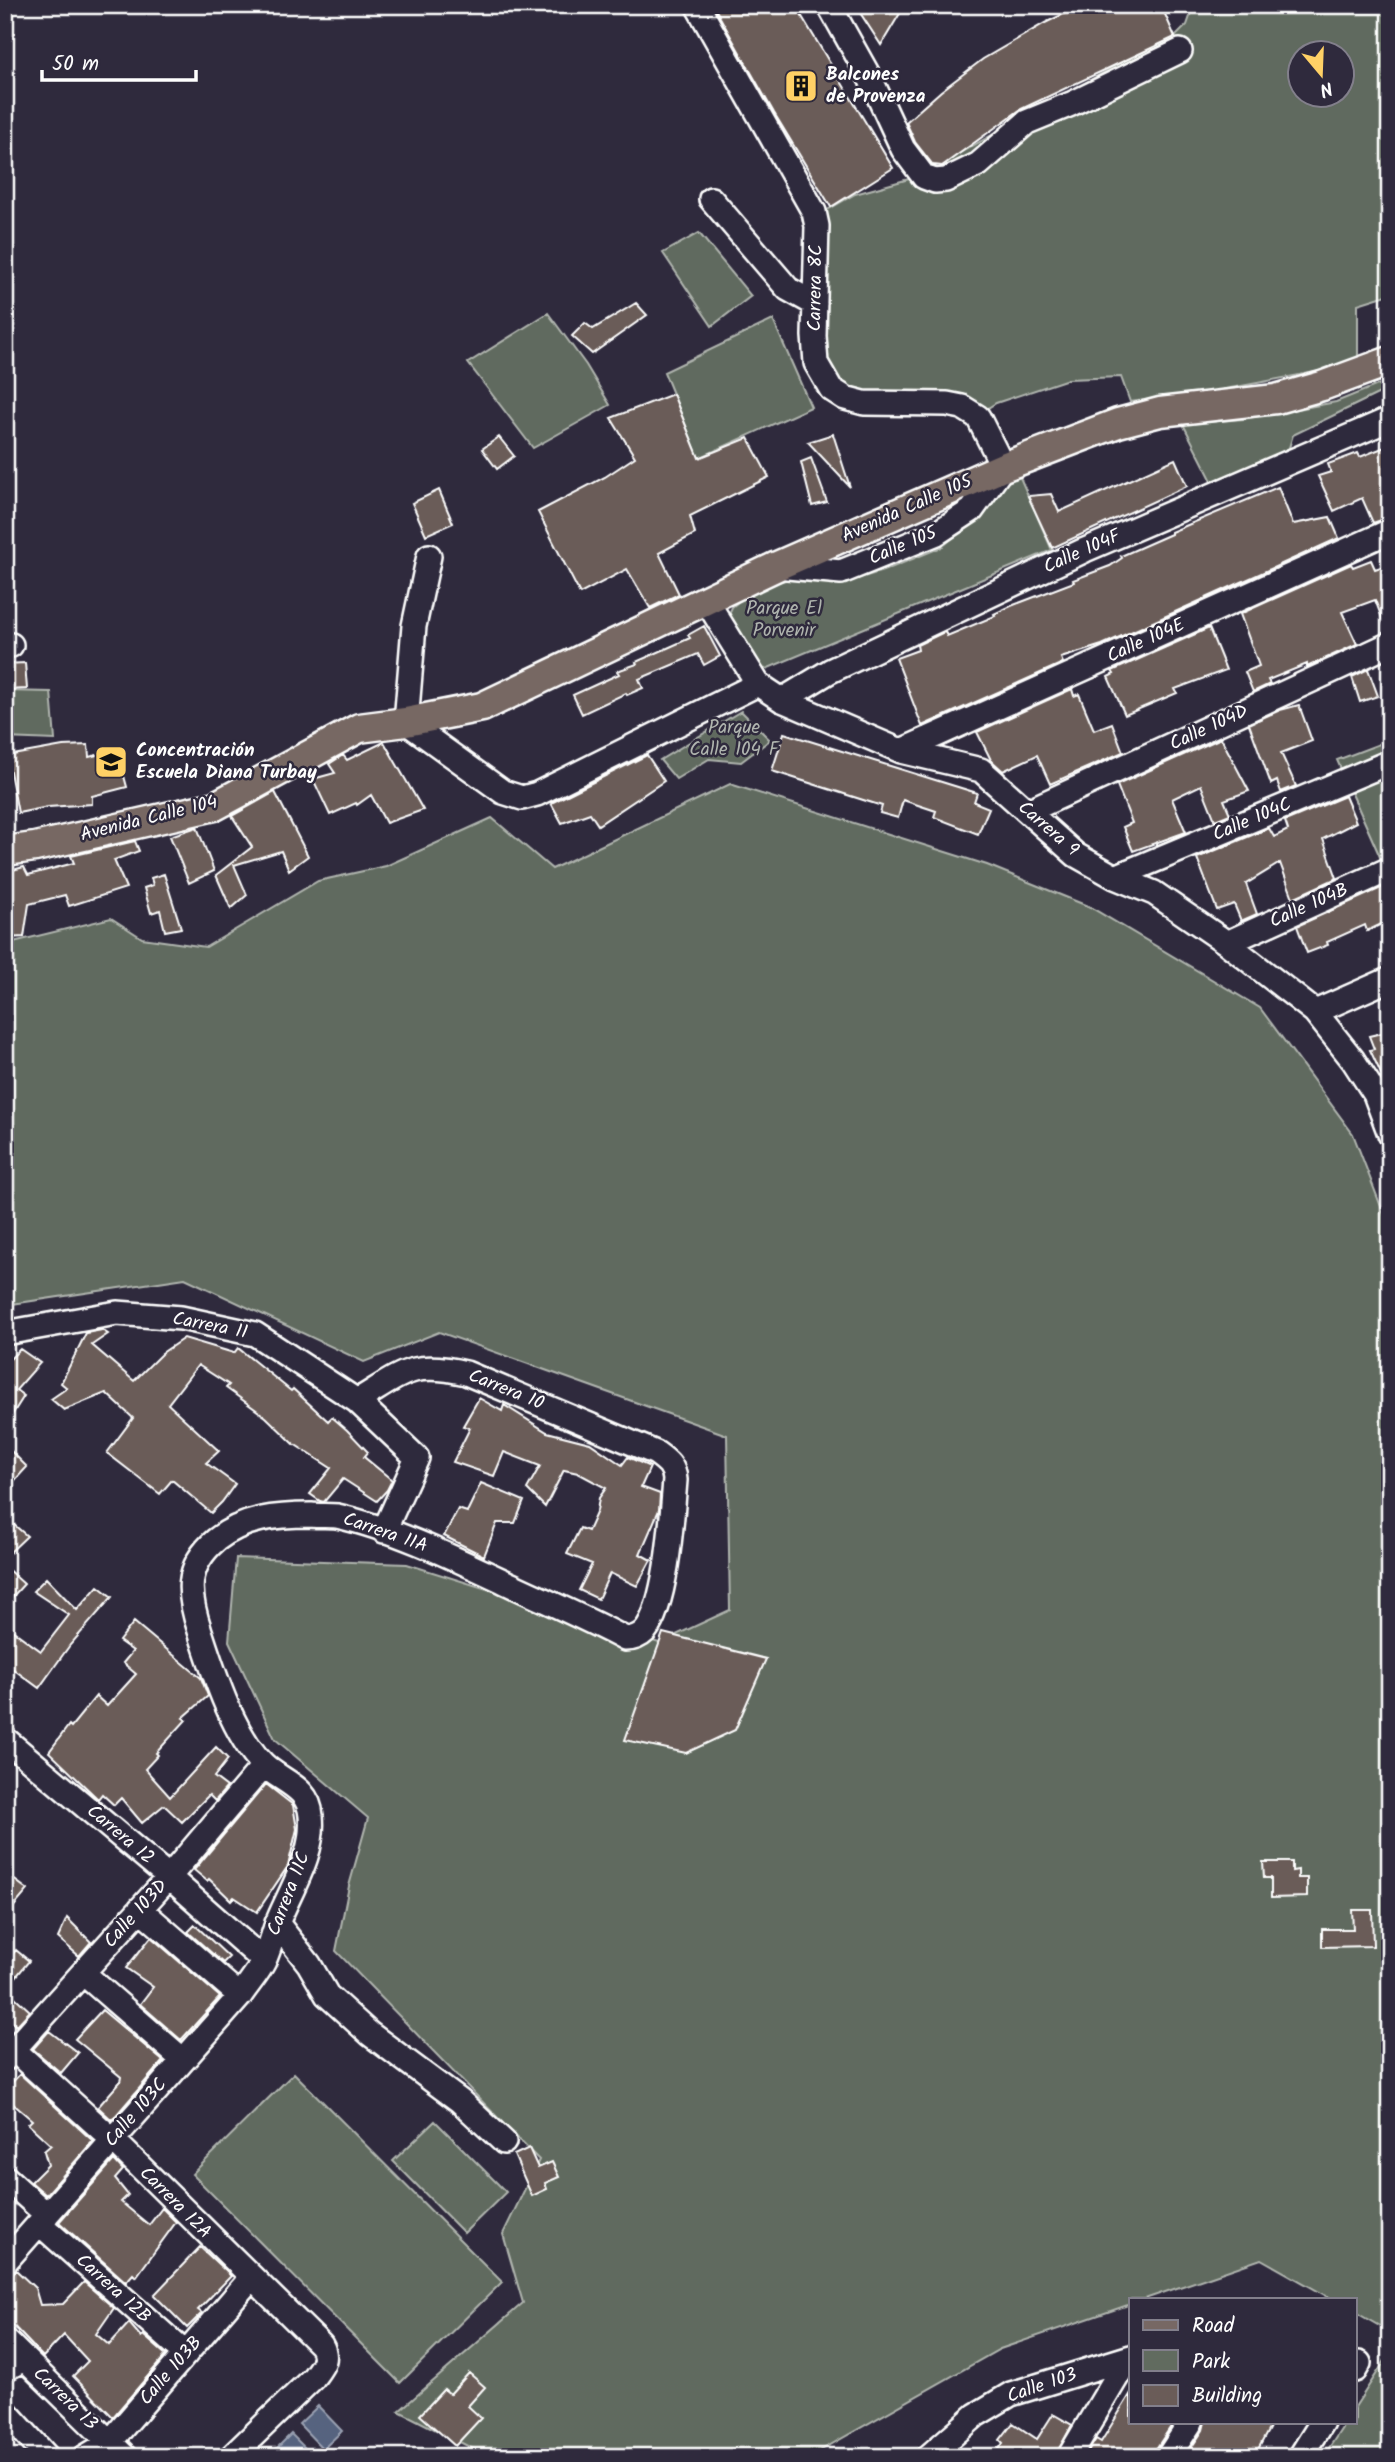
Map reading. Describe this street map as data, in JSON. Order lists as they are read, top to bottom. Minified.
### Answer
{"streets":{"main road":["Avenida Calle 105","Avenida Calle 104"],"street":["Carrera 8C","Calle 104F","Calle 104E","Calle 104D","Calle 104C","Carrera 9","Calle 104B","Carrera 11","Carrera 10","Carrera 11A","Carrera 12","Carrera 11C","Calle 103D","Calle 103C","Carrera 12A","Carrera 12B","Calle 103B","Calle 103","Carrera 13"]},"crossings":[["Carrera 8C","Avenida Calle 105"],["Avenida Calle 105","Avenida Calle 104"],["Avenida Calle 105","Carrera 9"],["Calle 104F","Carrera 9"],["Calle 104E","Carrera 9"],["Calle 104D","Carrera 9"],["Calle 104C","Carrera 9"],["Carrera 9","Calle 104B"],["Carrera 11","Carrera 10"],["Carrera 11","Carrera 11A"],["Carrera 10","Carrera 11A"],["Carrera 11A","Carrera 11C"],["Carrera 11A","Calle 103D"],["Carrera 12","Carrera 11C"],["Carrera 12","Calle 103D"],["Carrera 12","Calle 103C"],["Carrera 11C","Calle 103D"],["Carrera 11C","Calle 103C"],["Calle 103D","Carrera 12A"],["Calle 103C","Carrera 12A"],["Calle 103C","Carrera 12B"],["Carrera 12A","Calle 103B"],["Carrera 12B","Calle 103B"],["Calle 103B","Carrera 13"]],"parks":["Parque El Porvenir","Parque Calle 104 F"],"places":{"building":["Balcones de Provenza"],"school or university":["Concentración Escuela Diana Turbay"]},"legend":["Road","Park","Building"],"scale_bar":"50 m","north":"bottom"}
